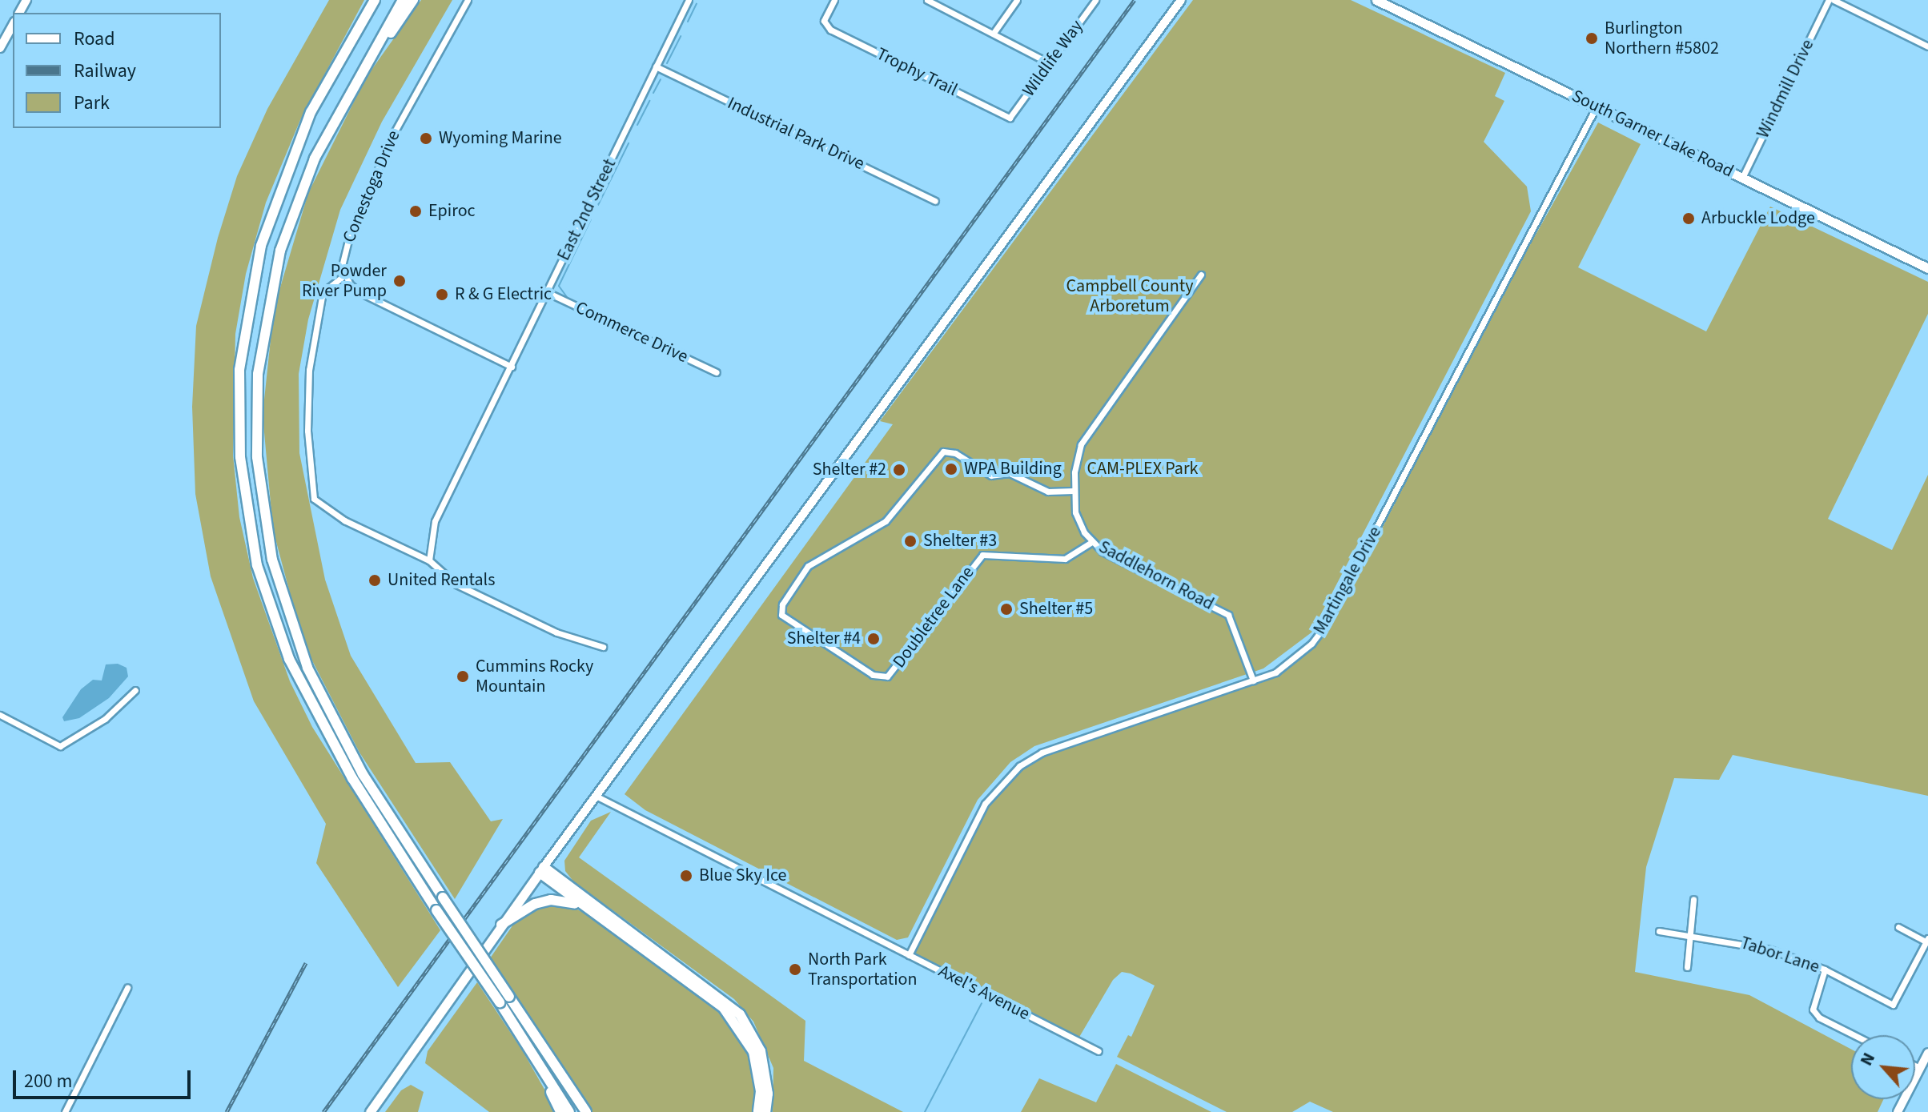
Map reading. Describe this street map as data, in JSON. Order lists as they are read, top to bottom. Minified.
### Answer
{"streets":{"main road":["South Garner Lake Road"],"street":["Wildlife Way","Trophy Trail","Windmill Drive","Industrial Park Drive","Conestoga Drive","East 2nd Street","Commerce Drive","Saddlehorn Road","Martingale Drive","Doubletree Lane","Tabor Lane","Axel's Avenue"]},"crossings":[["Wildlife Way","Trophy Trail"],["Windmill Drive","South Garner Lake Road"],["Industrial Park Drive","East 2nd Street"],["South Garner Lake Road","Martingale Drive"],["East 2nd Street","Commerce Drive"],["Saddlehorn Road","Martingale Drive"],["Saddlehorn Road","Doubletree Lane"],["Martingale Drive","Axel's Avenue"]],"parks":["Campbell County Arboretum","CAM-PLEX Park"],"places":["Burlington Northern #5802","Wyoming Marine","Epiroc","Arbuckle Lodge","Powder River Pump","R & G Electric","WPA Building","Shelter #2","Shelter #3","United Rentals","Shelter #5","Shelter #4","Cummins Rocky Mountain","Blue Sky Ice","North Park Transportation"],"legend":["Road","Railway","Park"],"scale_bar":"200 m","north":"top left"}
